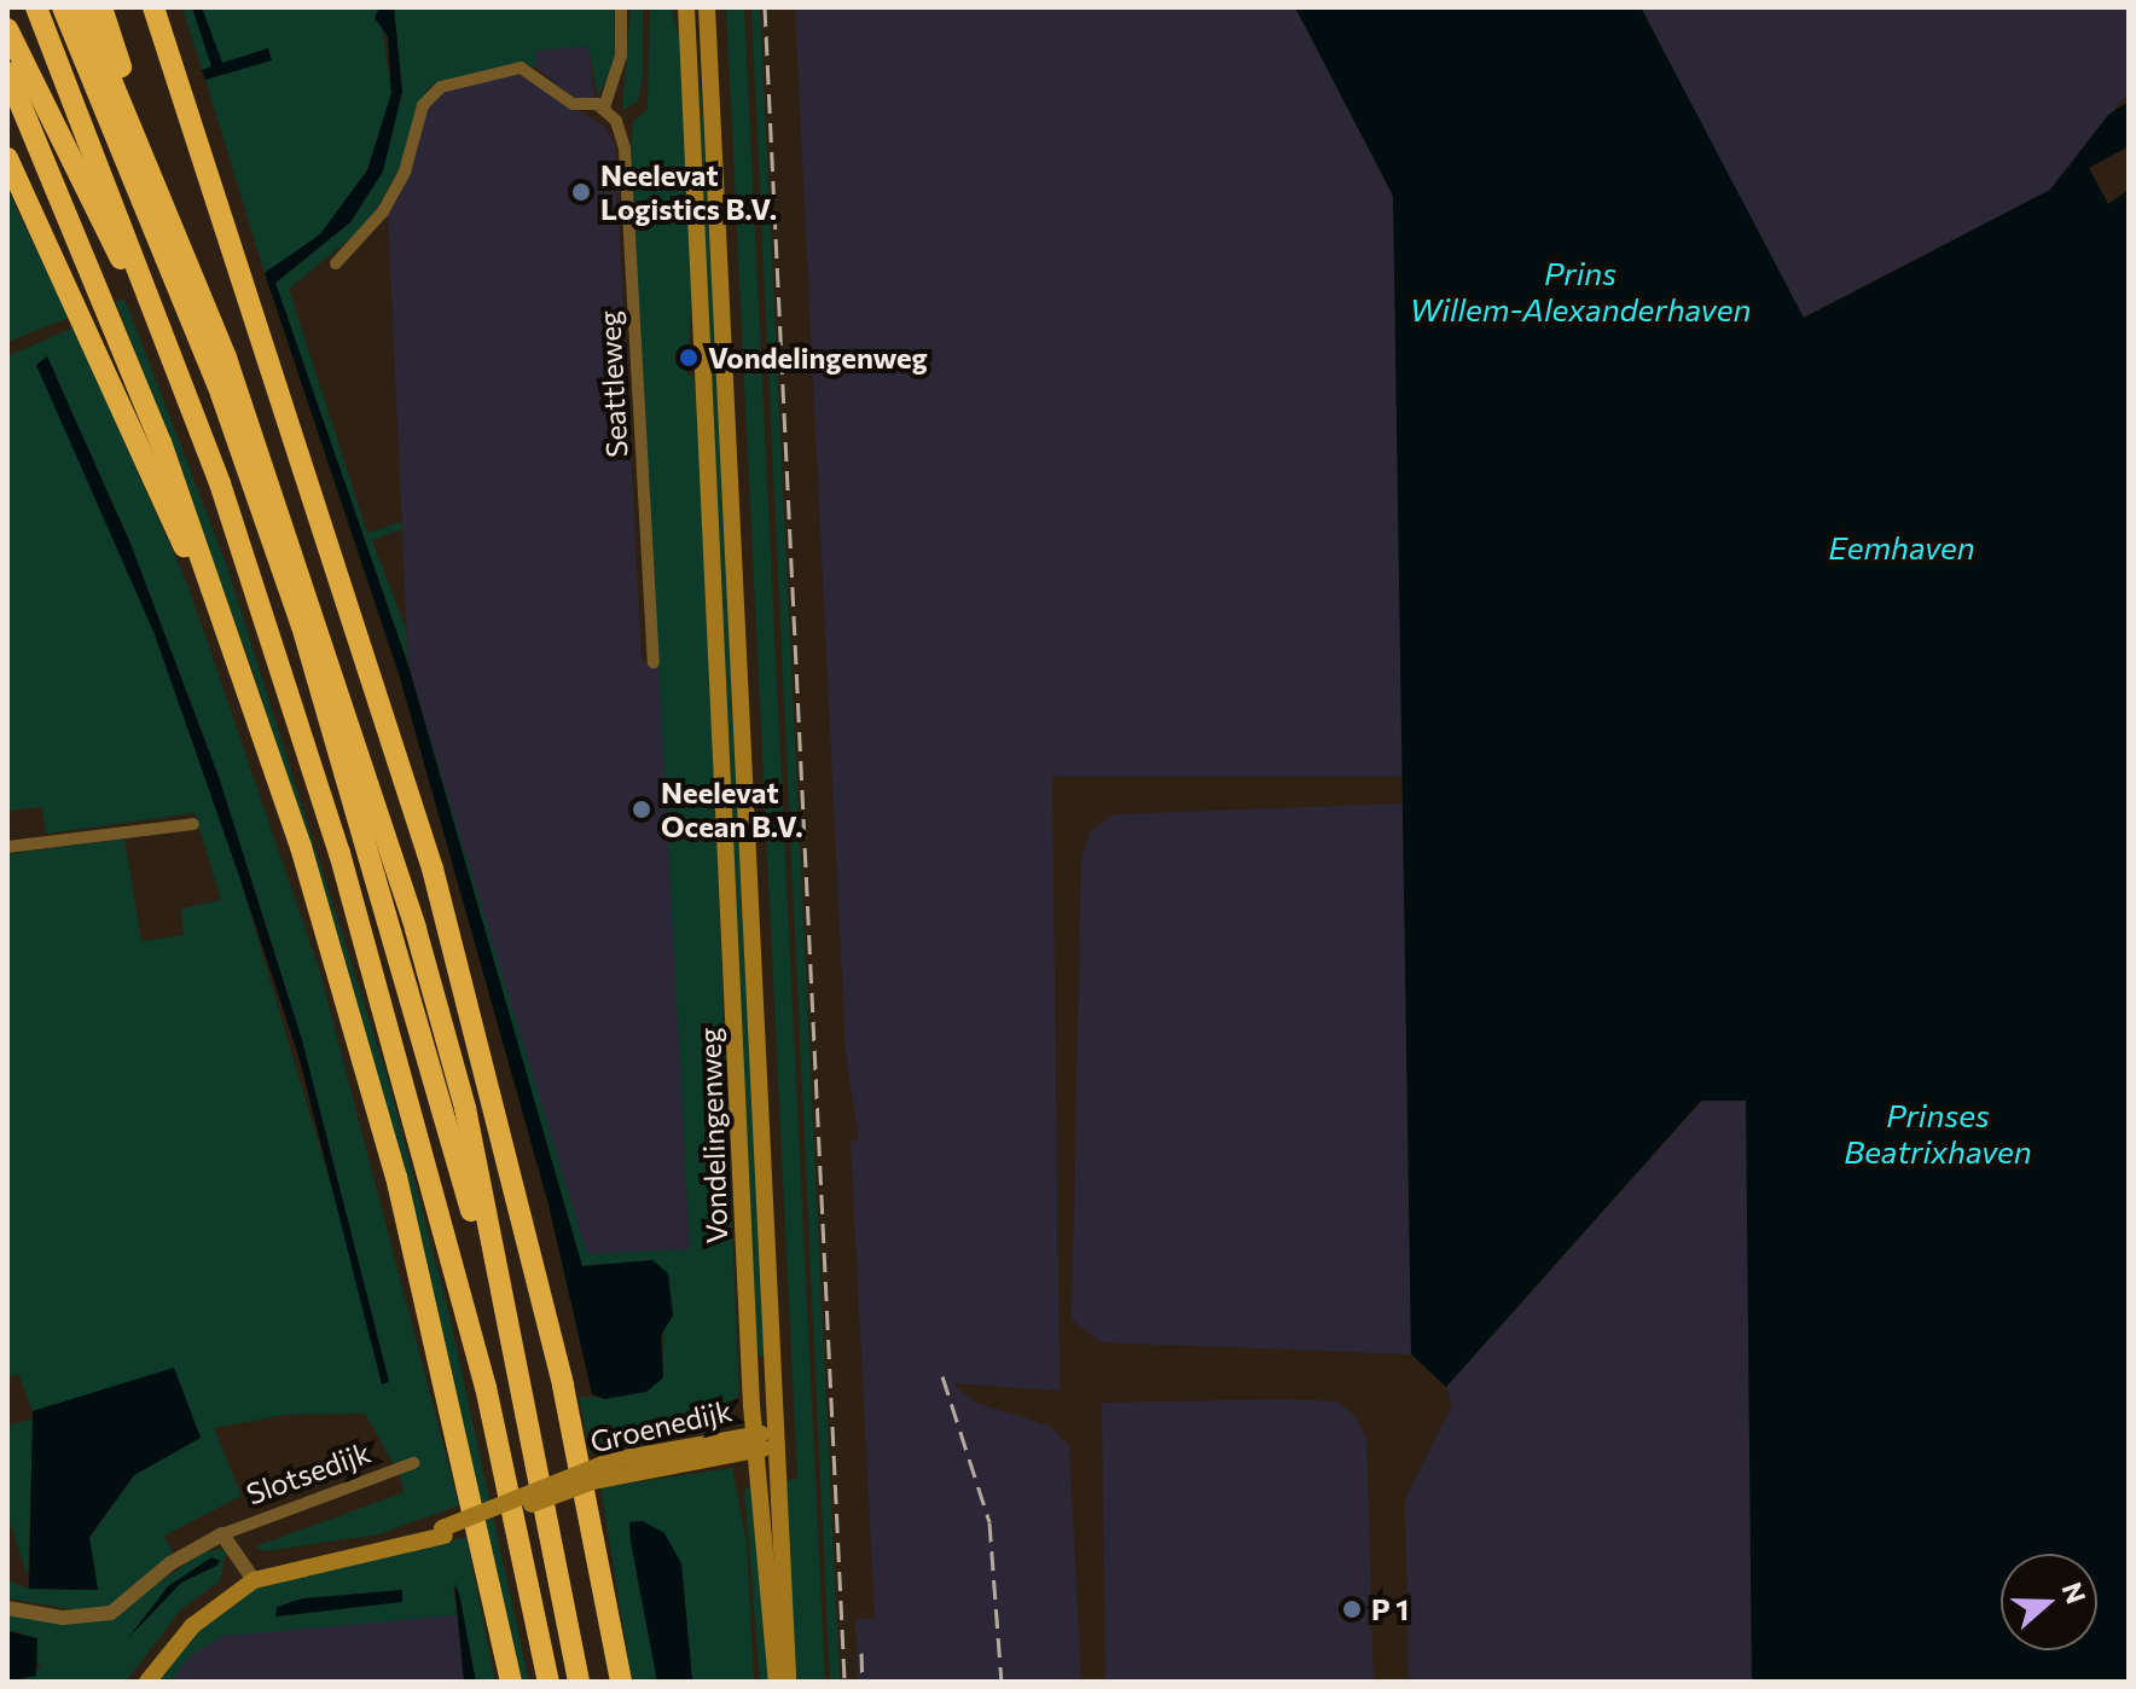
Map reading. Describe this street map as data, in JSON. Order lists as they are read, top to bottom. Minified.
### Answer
{"streets":{"main road":["Vondelingenweg","Groenedijk"],"street":["Seattleweg","Slotsedijk"]},"crossings":[["Vondelingenweg","Groenedijk"],["Groenedijk","Slotsedijk"]],"water":["Prins Willem-Alexanderhaven","Eemhaven","Prinses Beatrixhaven"],"places":["Neelevat Logistics B.V.","Vondelingenweg","Neelevat Ocean B.V.","P 1"],"north":"right"}
